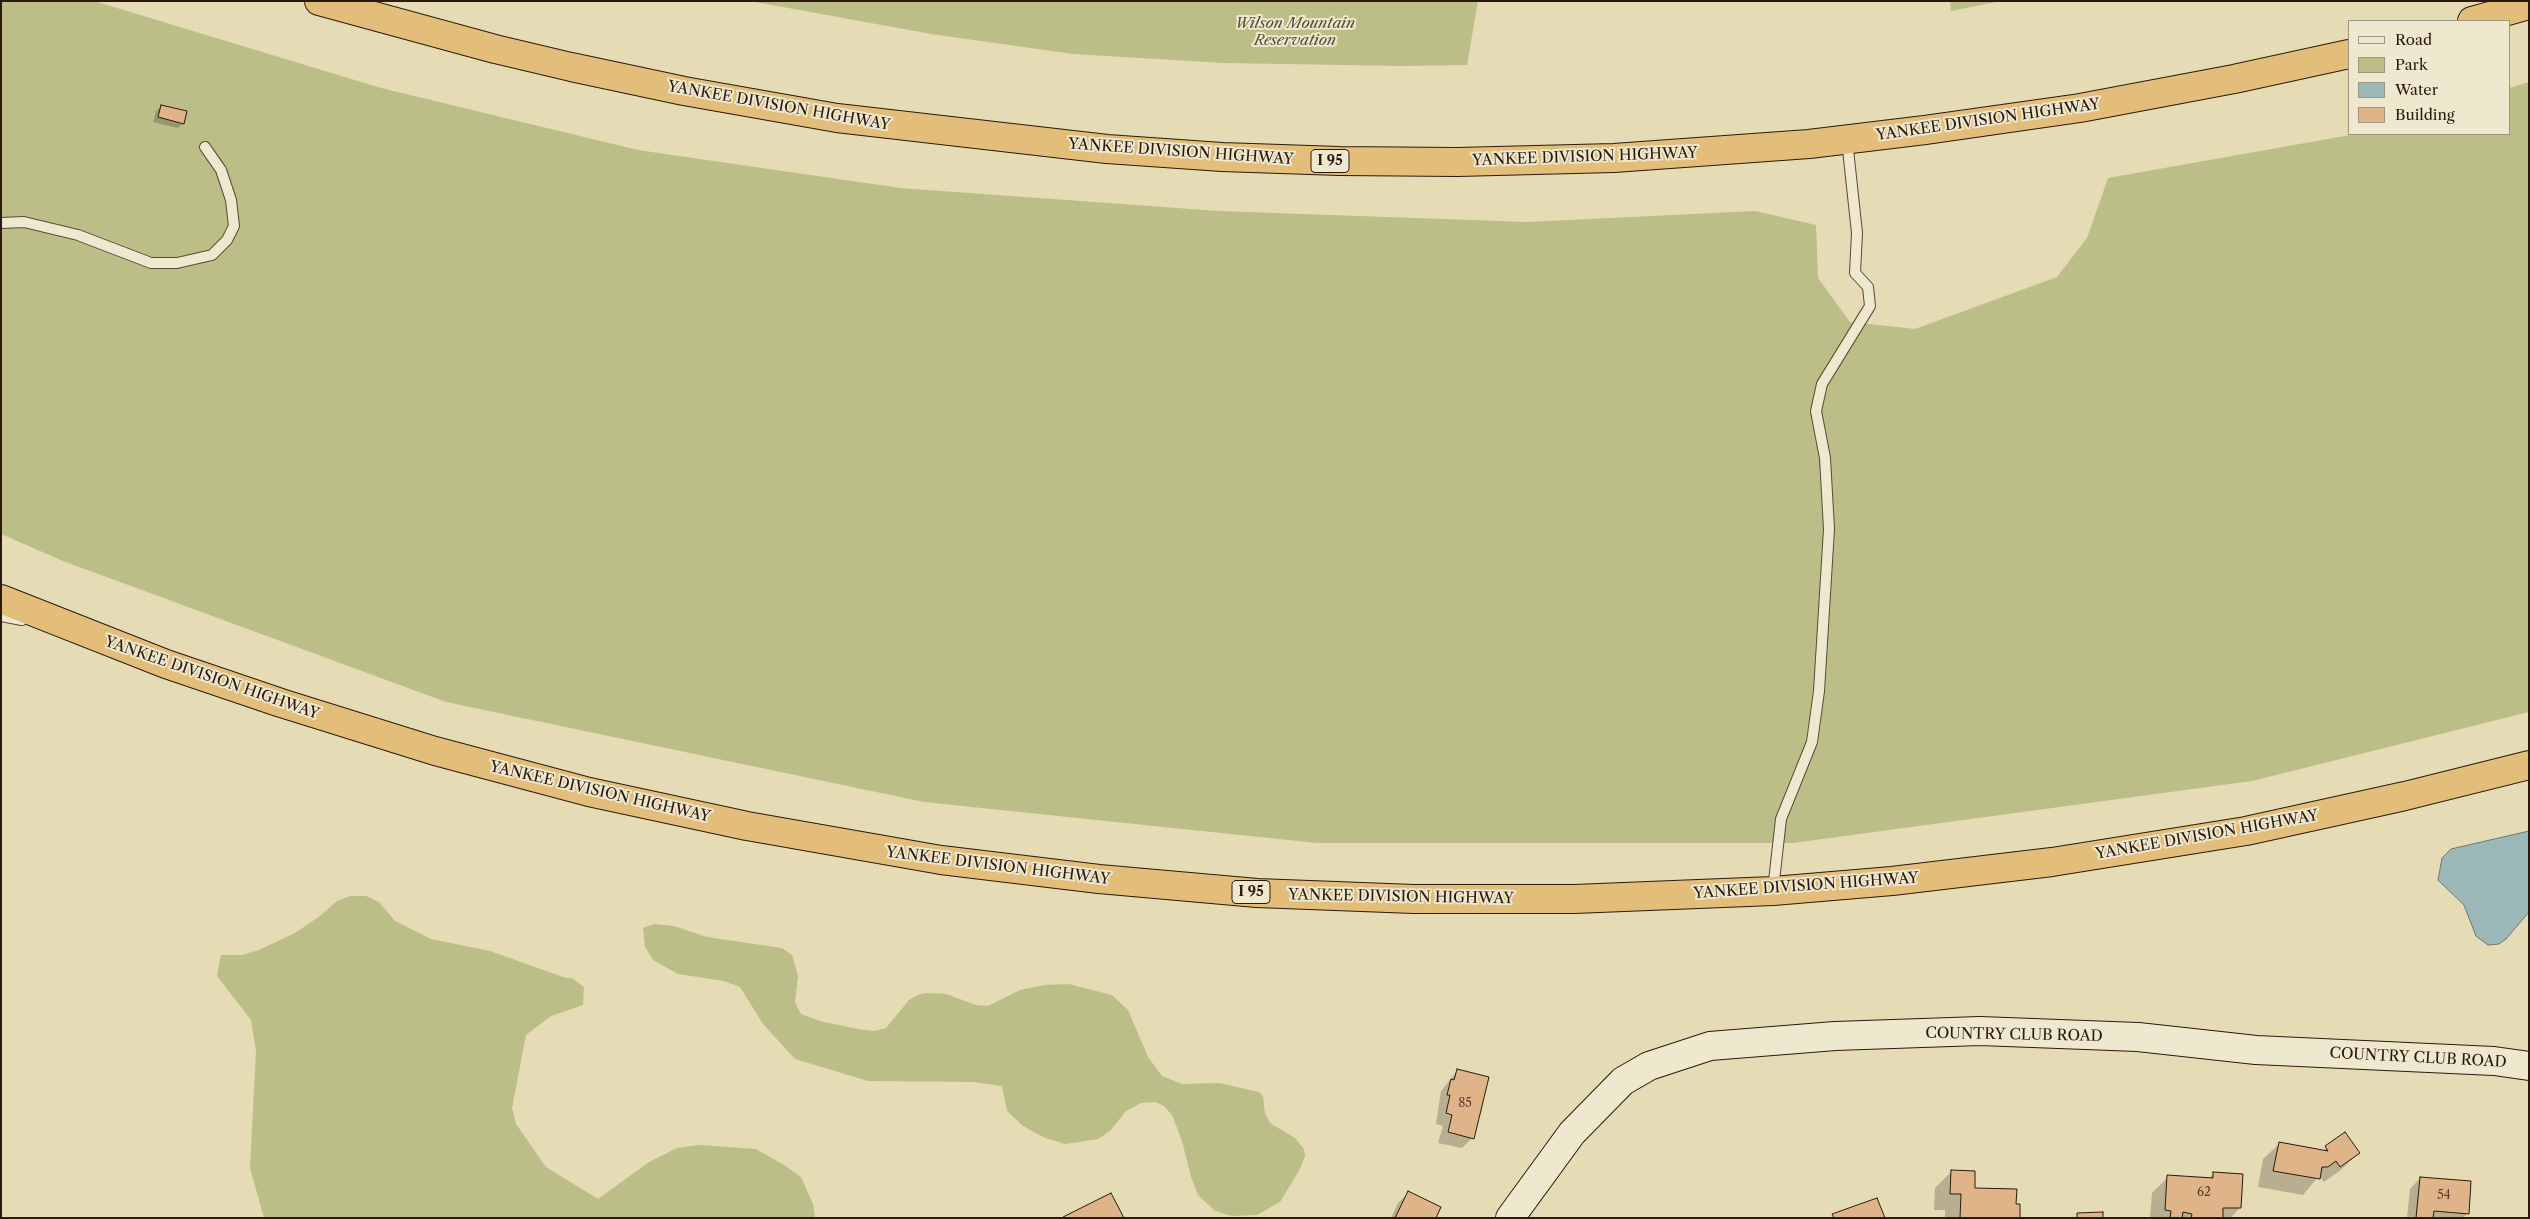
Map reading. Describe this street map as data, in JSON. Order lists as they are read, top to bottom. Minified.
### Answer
{"streets":{"highway":["YANKEE DIVISION HIGHWAY","I 95"],"street":["COUNTRY CLUB ROAD"]},"parks":["Wilson Mountain Reservation"],"house_numbers":["85","62","54"],"legend":["Road","Park","Water","Building"]}
